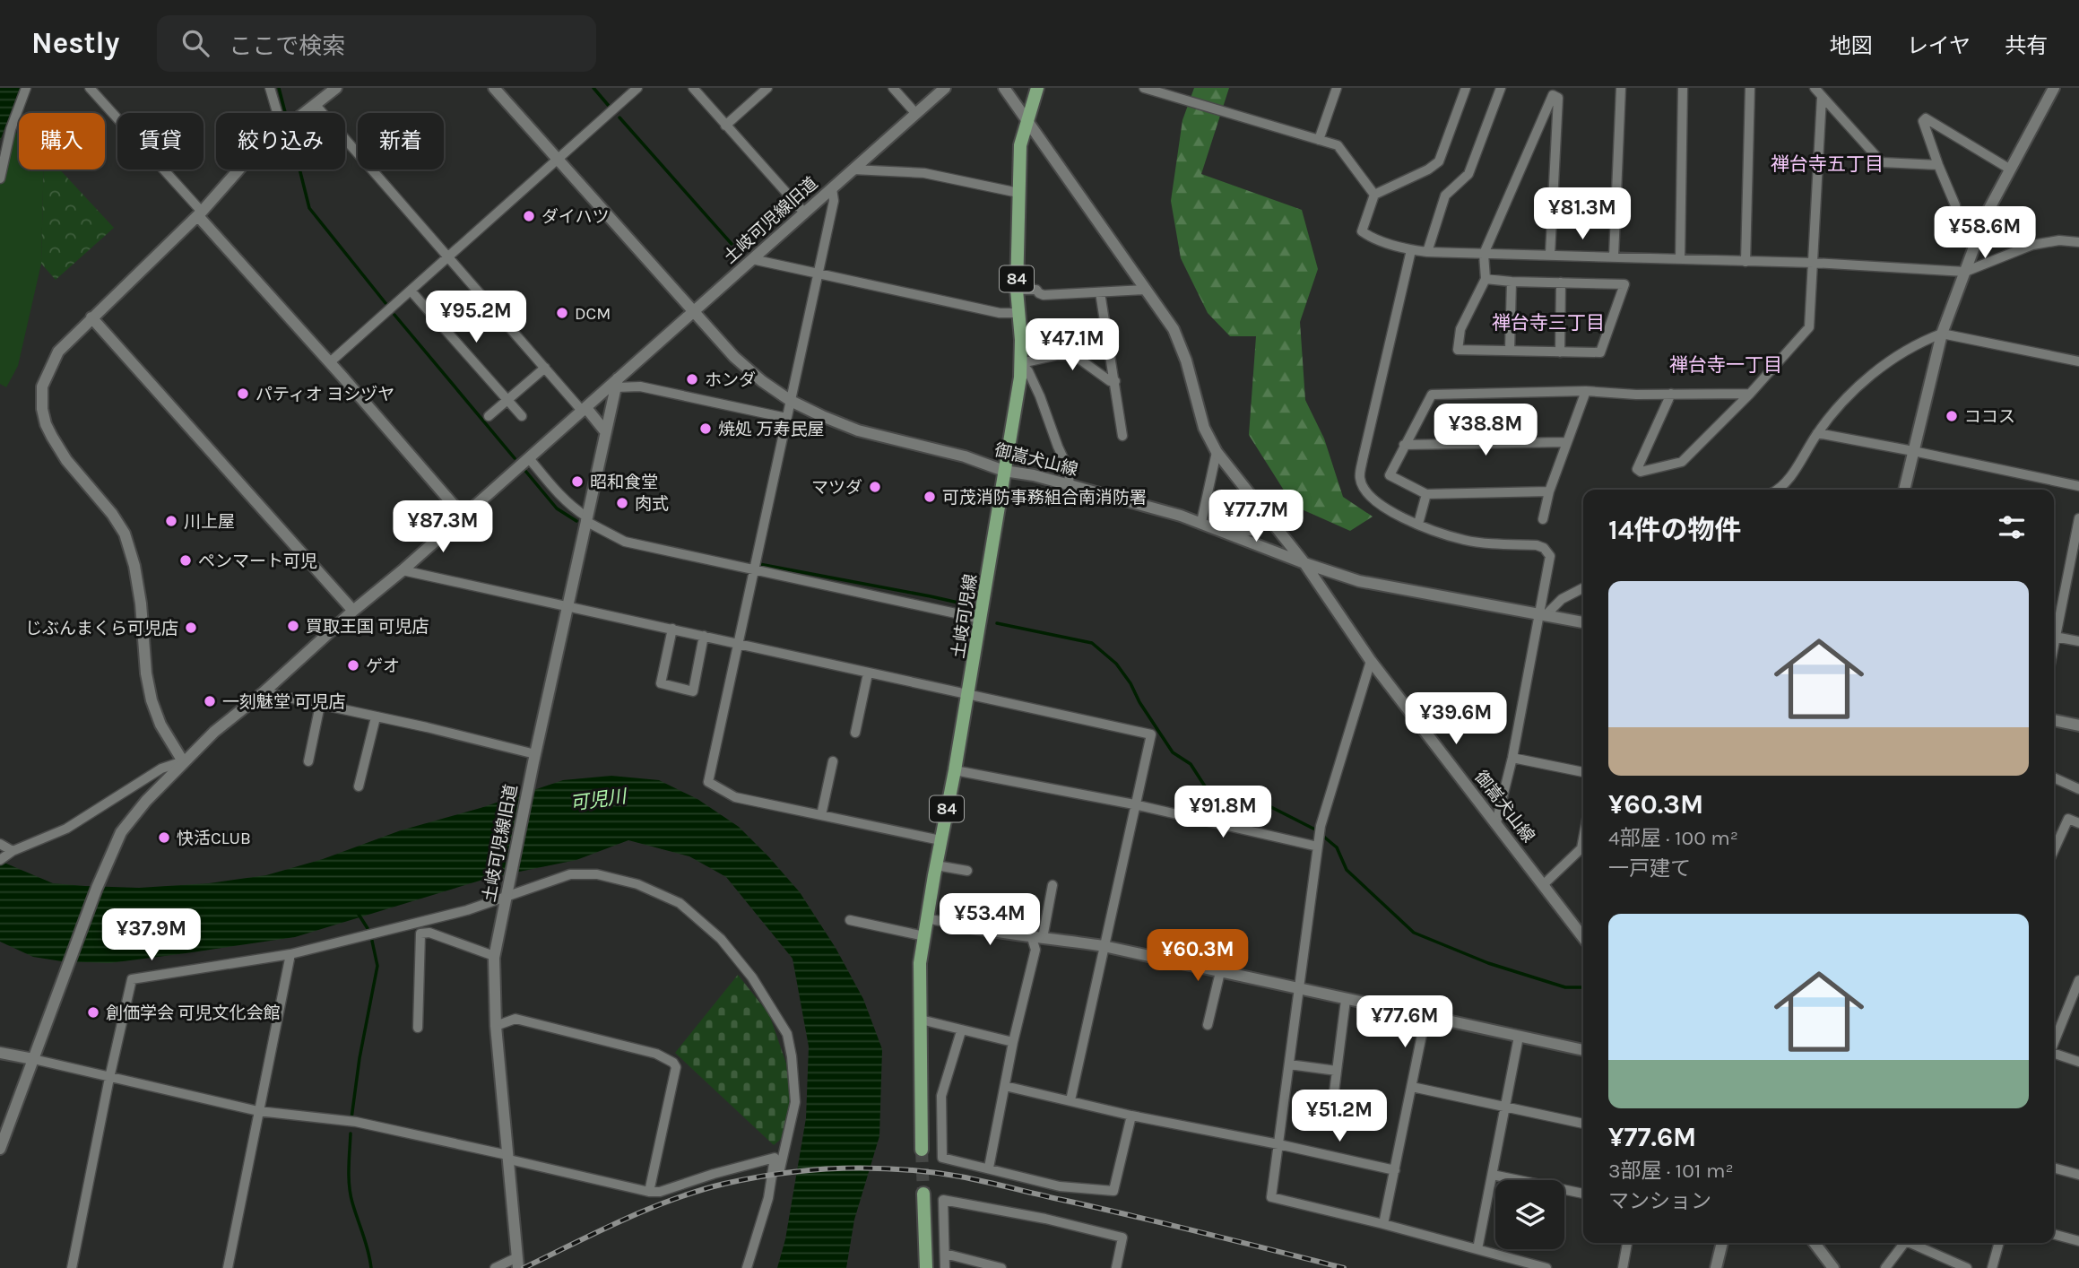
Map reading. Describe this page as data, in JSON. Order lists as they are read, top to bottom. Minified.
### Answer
{"streets":{"main road":["84","土岐可児線"],"street":["土岐可児線旧道","御嵩犬山線"]},"crossings":[["土岐可児線旧道","御嵩犬山線"],["御嵩犬山線","土岐可児線"]],"districts":["禅台寺五丁目","禅台寺三丁目","禅台寺一丁目"],"water":["可児川"],"places":["ダイハツ","DCM","ホンダ","パティオ ヨシヅヤ","ココス","焼処 万寿民屋","昭和食堂","マツダ","可茂消防事務組合南消防署","肉式","川上屋","ペンマート可児","買取王国 可児店","じぶんまくら可児店","ゲオ","一刻魅堂 可児店","快活CLUB","創価学会 可児文化会館"],"page":{"header":"Nestly","search":"ここで検索","nav":["地図","レイヤ","共有"],"chip":["購入","賃貸","絞り込み","新着"],"price":["¥81.3M","¥58.6M","¥95.2M","¥47.1M","¥38.8M","¥77.7M","¥87.3M","¥39.6M","¥91.8M","¥53.4M","¥37.9M","¥60.3M","¥77.6M","¥51.2M"],"heading":"14件の物件","list":[{"name":"¥60.3M","note":"4部屋 · 100 m² · 一戸建て"},{"name":"¥77.6M","note":"3部屋 · 101 m² · マンション"}]}}
